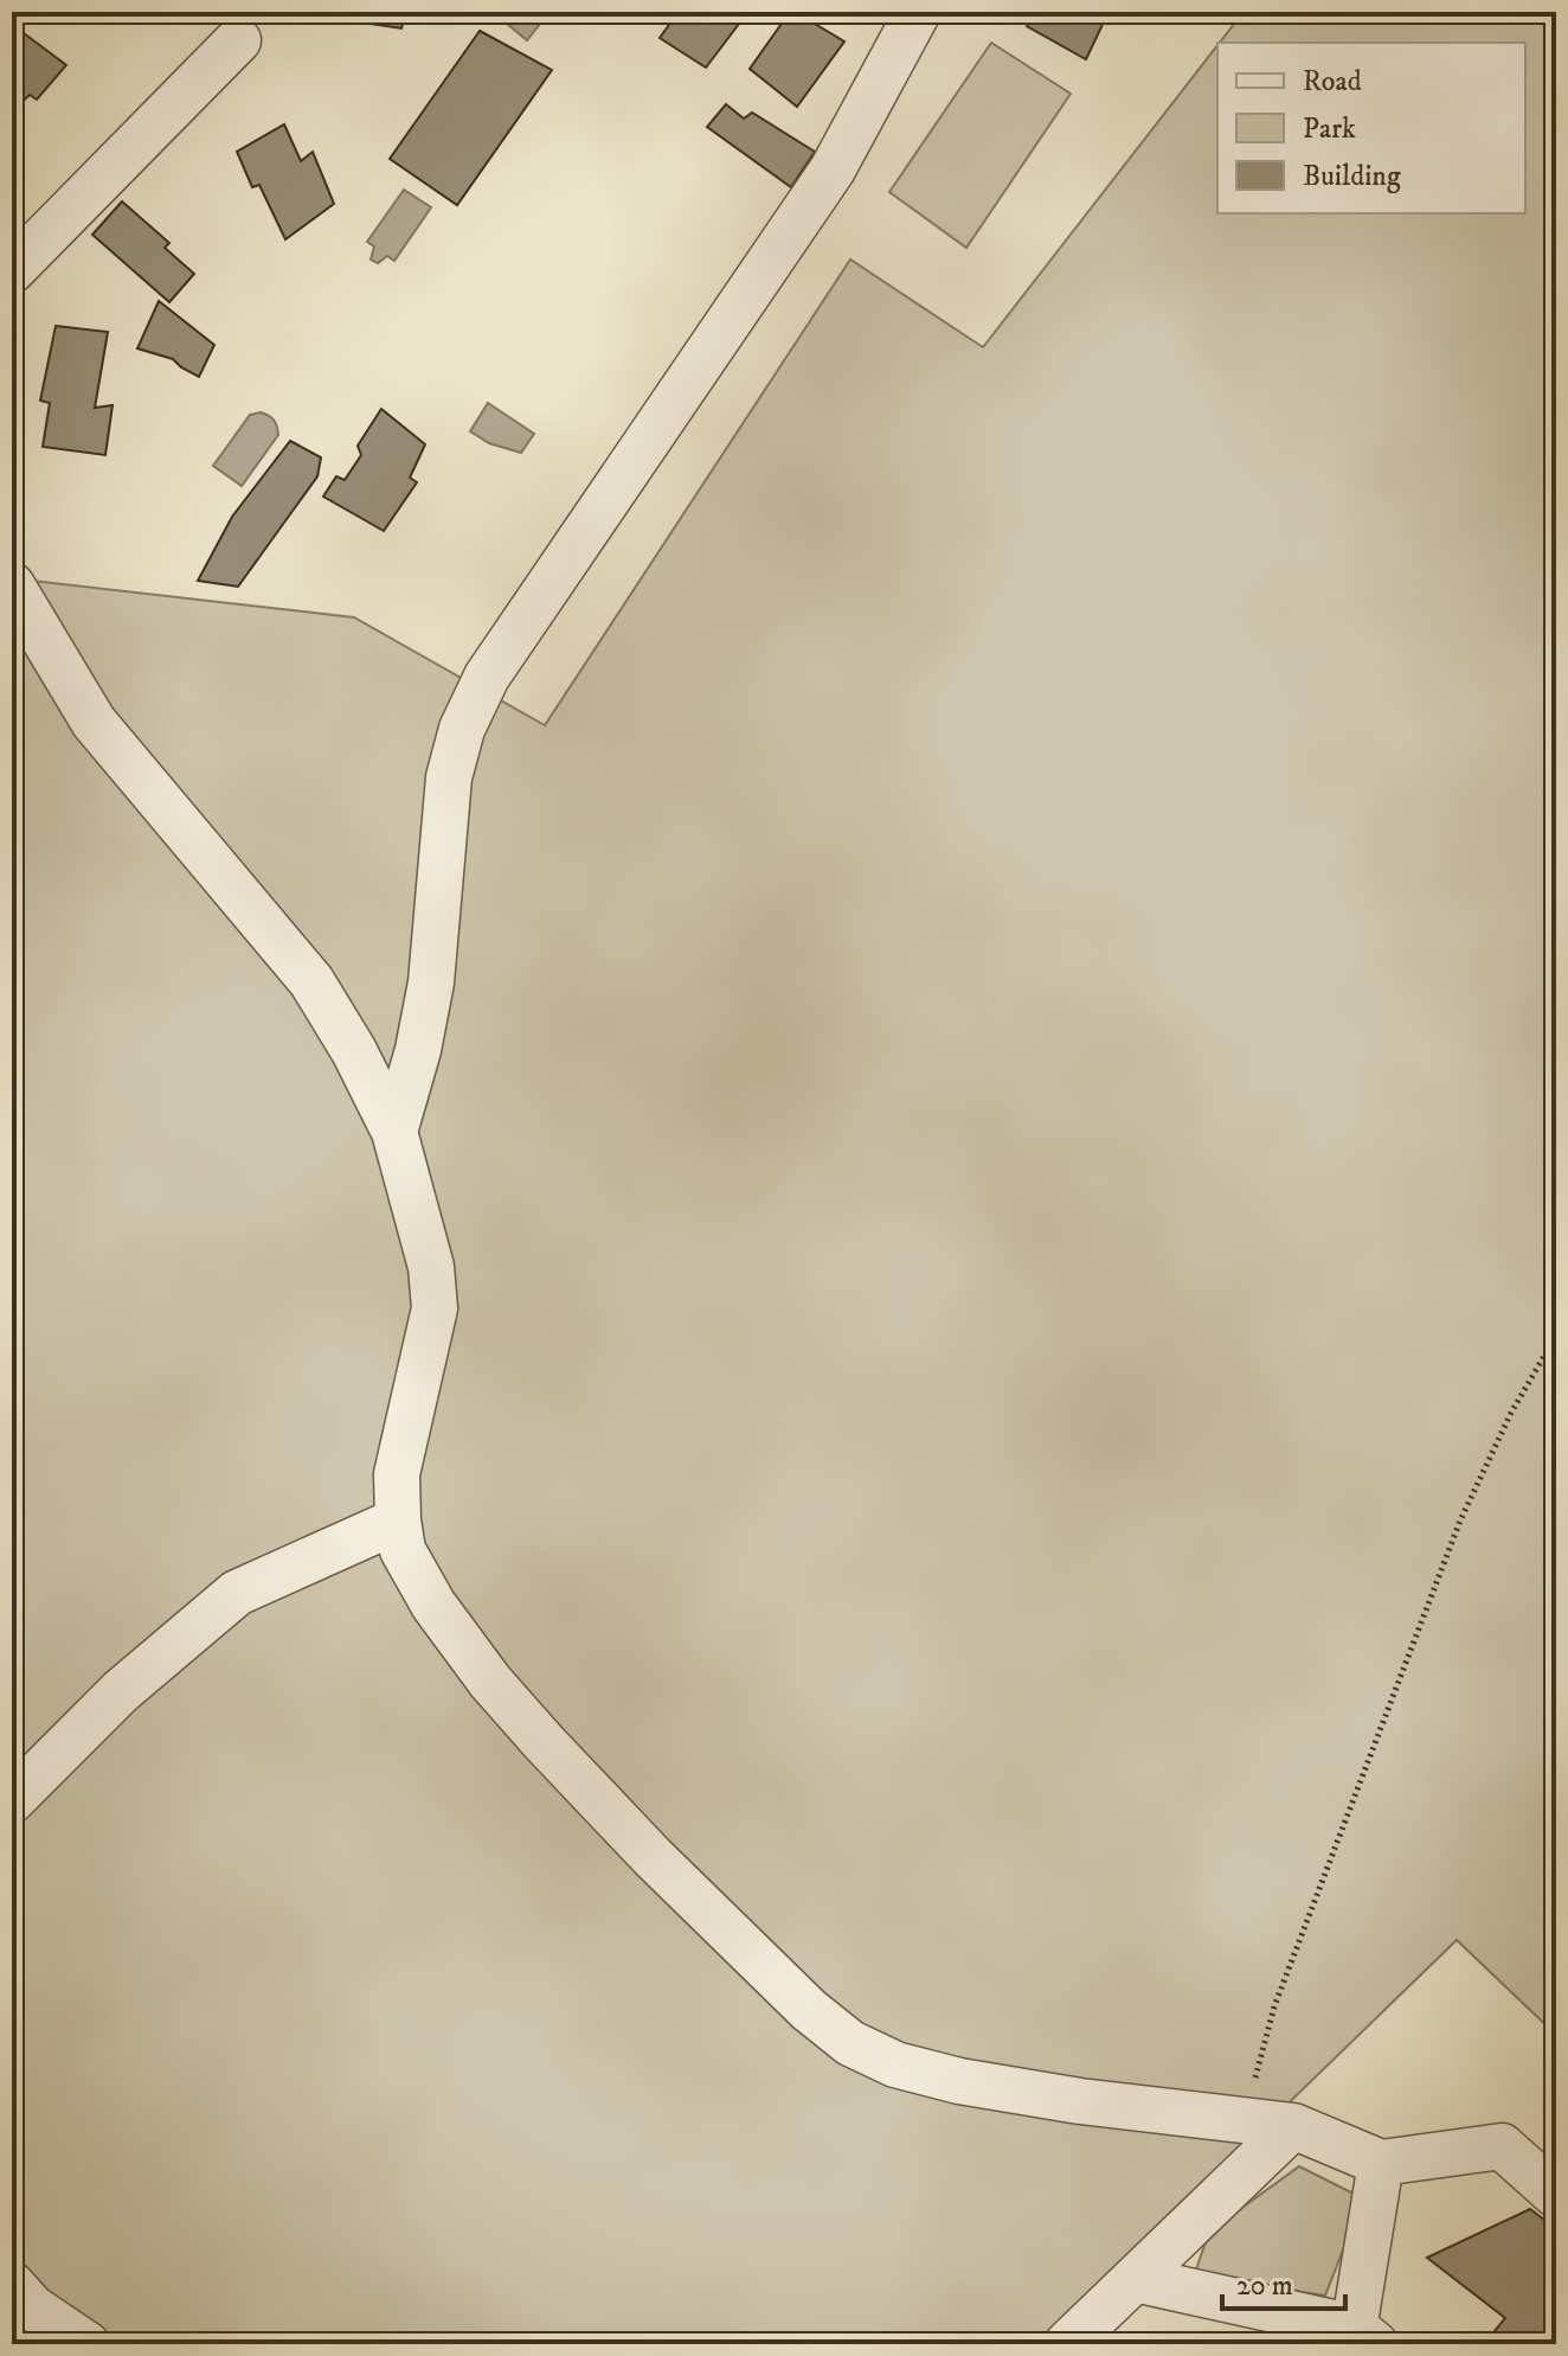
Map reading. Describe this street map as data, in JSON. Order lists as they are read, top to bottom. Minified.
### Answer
{"legend":["Road","Park","Building"],"scale_bar":"20 m"}
